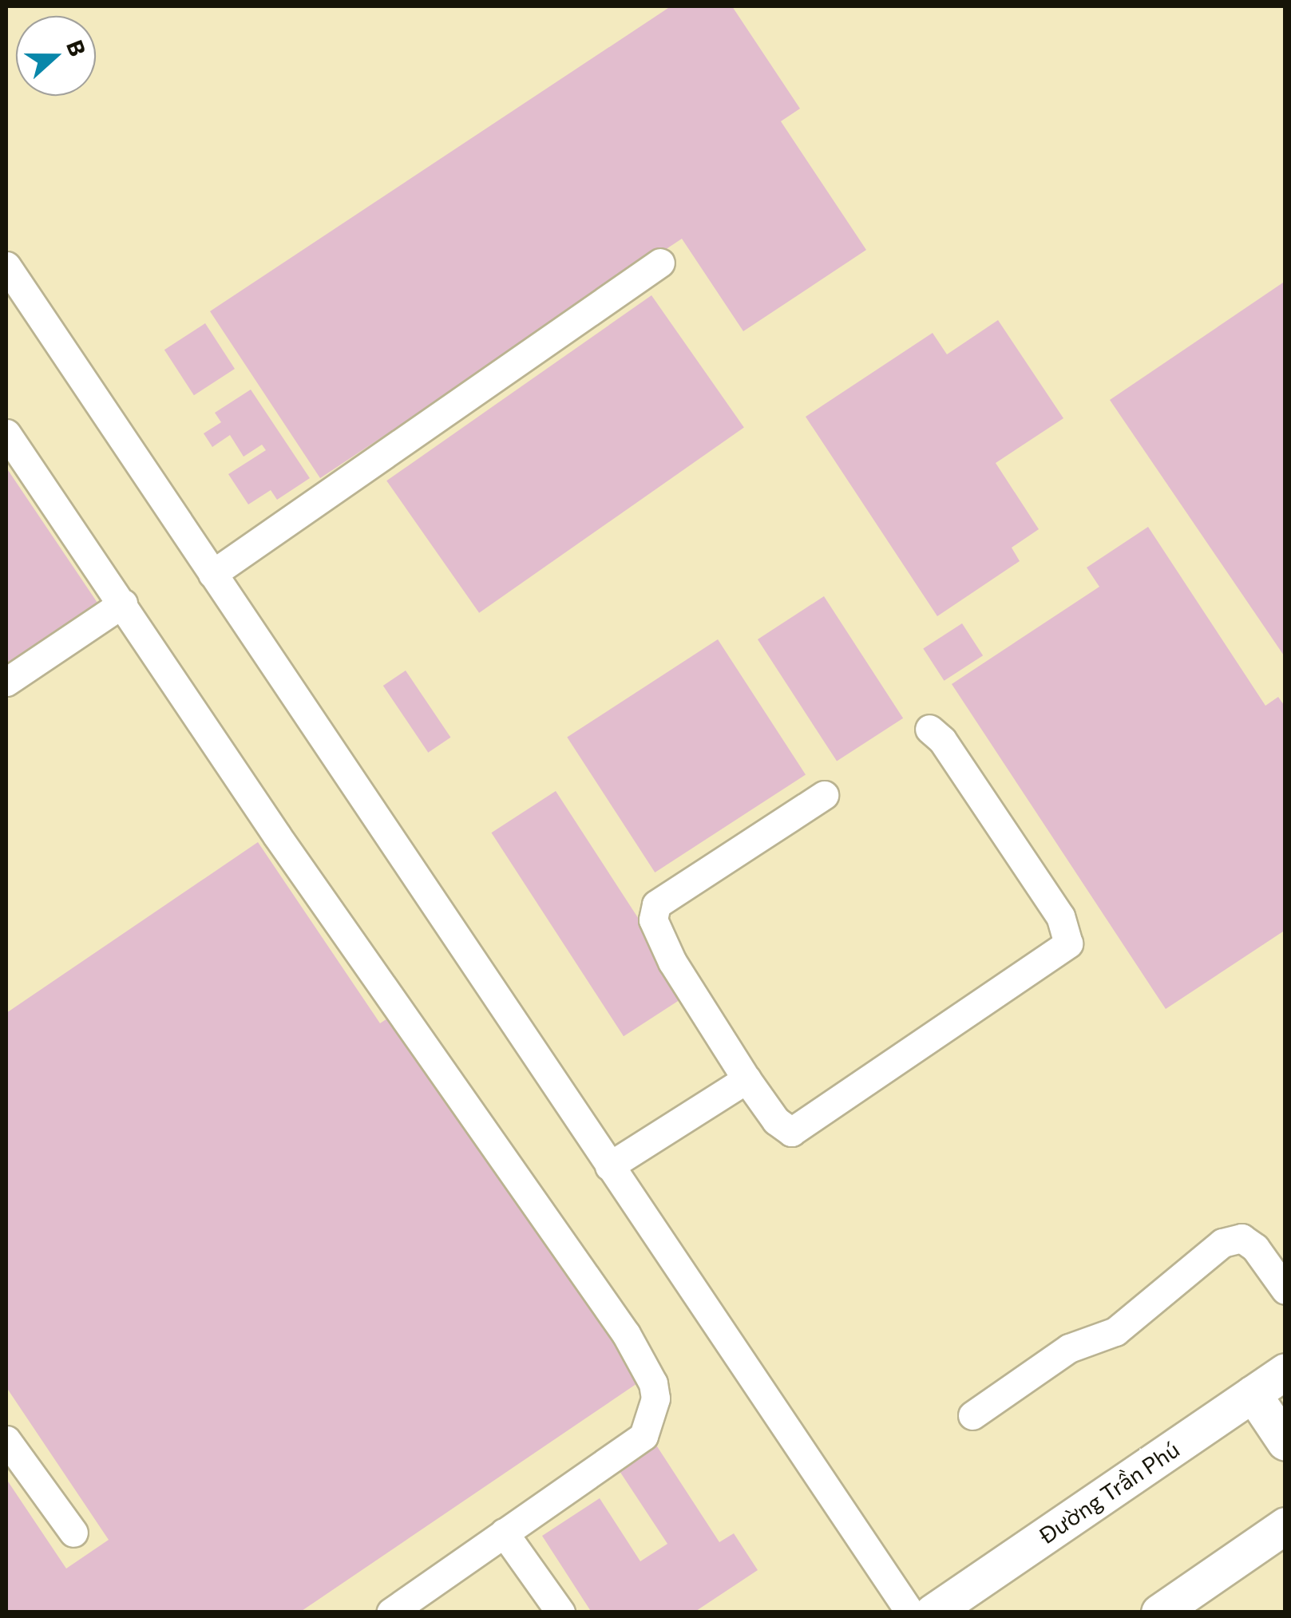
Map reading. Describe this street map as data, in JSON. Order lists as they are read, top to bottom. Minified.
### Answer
{"streets":{"main road":["Đường Trần Phú"]},"north":"right"}
